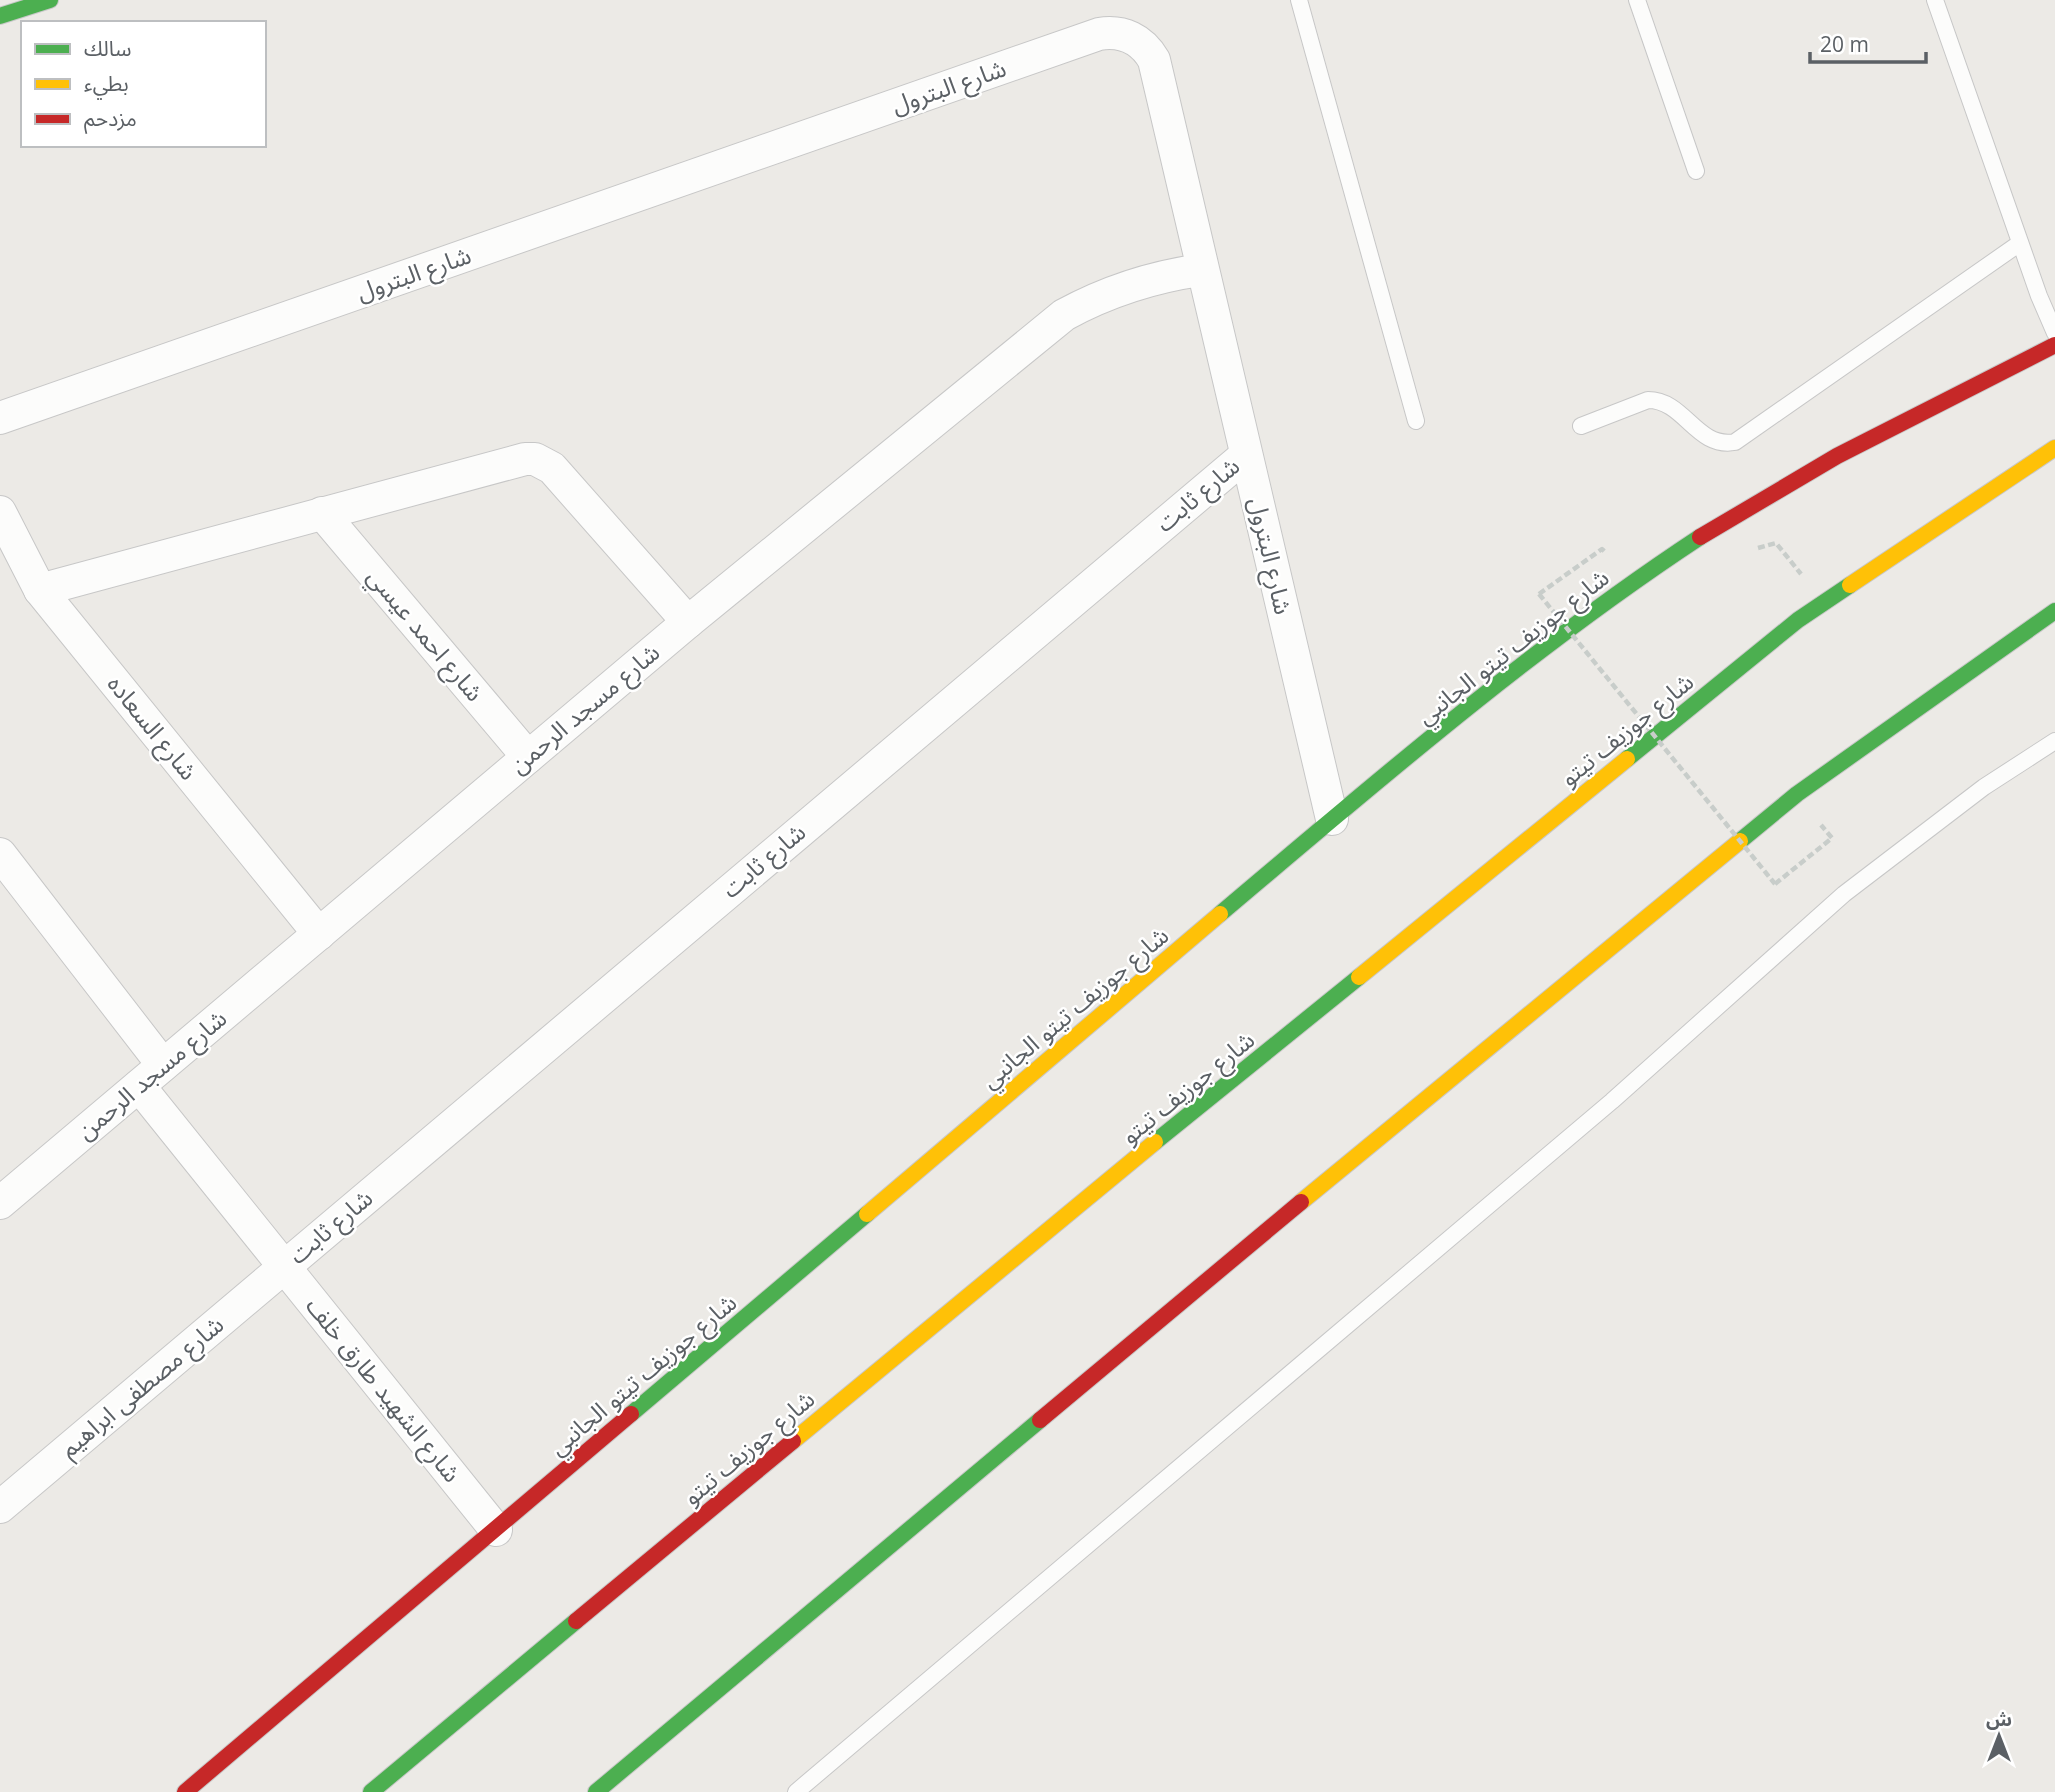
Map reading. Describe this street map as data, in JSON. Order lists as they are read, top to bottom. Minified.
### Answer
{"streets":{"main road":["شارع جوزيف تيتو الجانبي","شارع جوزيف تيتو"],"street":["شارع البترول","شارع ثابت","شارع احمد عيسي","شارع مسجد الرحمن","شارع السعاده","شارع مصطفى ابراهيم","شارع الشهيد طارق خلف"]},"crossings":[["شارع البترول","شارع ثابت"],["شارع البترول","شارع جوزيف تيتو الجانبي"],["شارع البترول","شارع مسجد الرحمن"],["شارع ثابت","شارع مصطفى ابراهيم"],["شارع ثابت","شارع الشهيد طارق خلف"],["شارع احمد عيسي","شارع مسجد الرحمن"],["شارع جوزيف تيتو الجانبي","شارع الشهيد طارق خلف"],["شارع مسجد الرحمن","شارع السعاده"],["شارع مسجد الرحمن","شارع الشهيد طارق خلف"],["شارع مصطفى ابراهيم","شارع الشهيد طارق خلف"]],"legend":["سالك","بطيء","مزدحم"],"scale_bar":"20 m","north":"top"}
